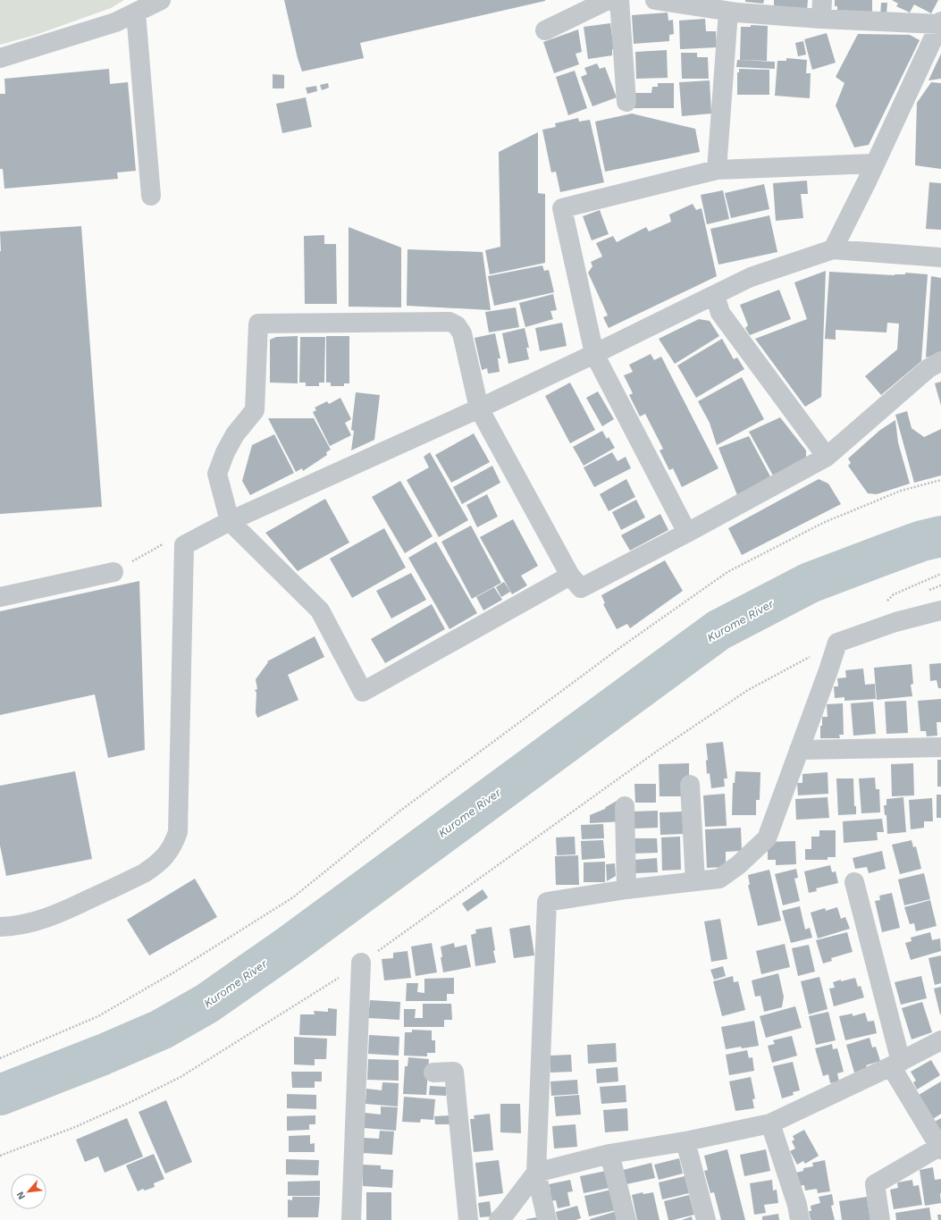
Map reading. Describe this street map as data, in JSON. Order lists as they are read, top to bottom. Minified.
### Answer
{"water":["Kurome River"],"north":"bottom left"}
